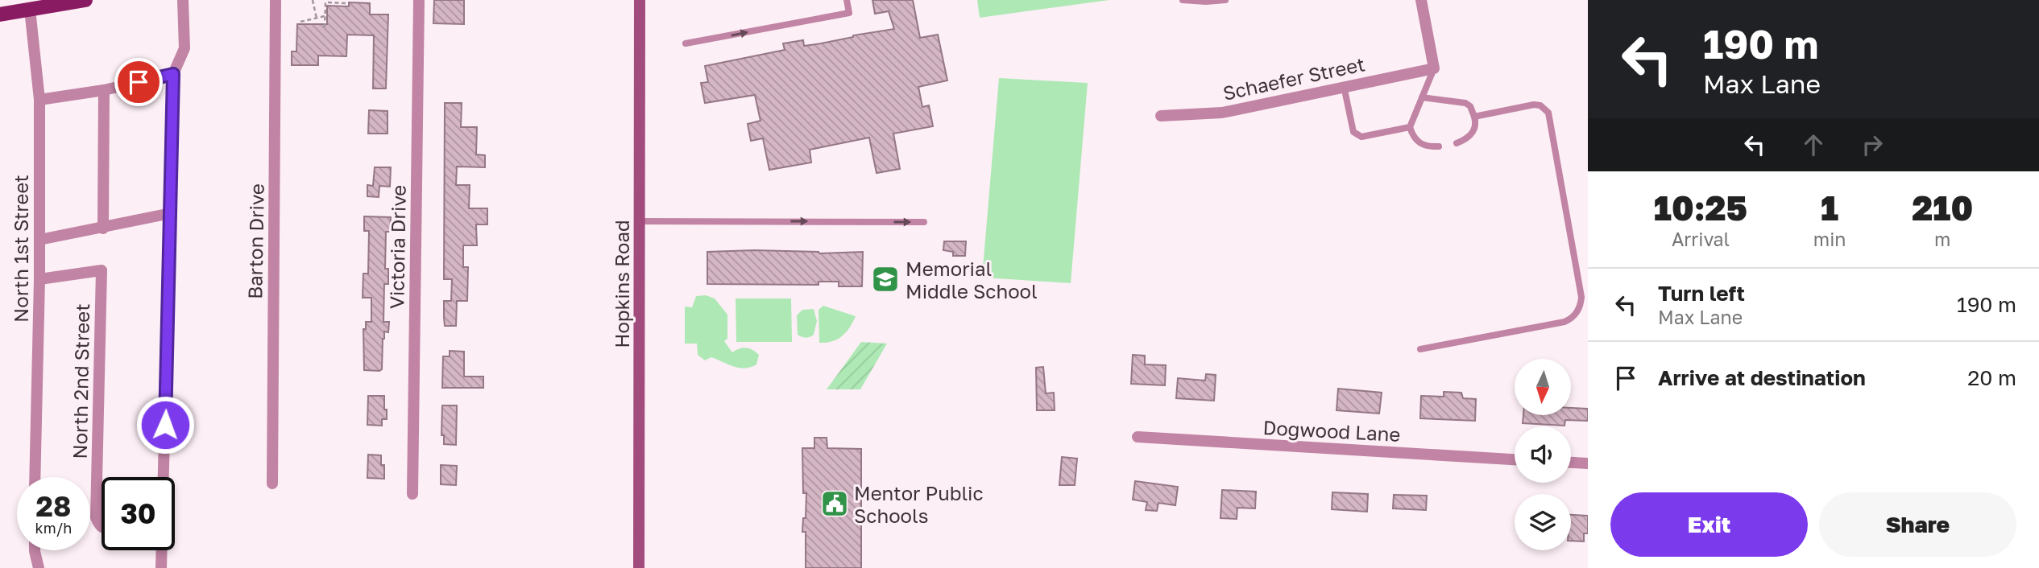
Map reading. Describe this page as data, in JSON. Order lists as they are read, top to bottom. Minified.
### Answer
{"streets":{"street":["Schaefer Street","Barton Drive","Victoria Drive","North 1st Street","Hopkins Road","North 2nd Street","Dogwood Lane"]},"crossings":[["North 1st Street","North 2nd Street"]],"places":{"school or university":["Memorial Middle School"],"public building":["Mentor Public Schools"]},"north":"bottom","page":{"turn":["190 m","Max Lane"],"eta":["10:25","Arrival","1","min","210","m"],"list":[{"name":"Turn left","note":"Max Lane","value":"190 m"},{"name":"Arrive at destination","value":"20 m"}],"speed":"28 km/h","limit":"30","buttons":["Exit","Share"]}}
